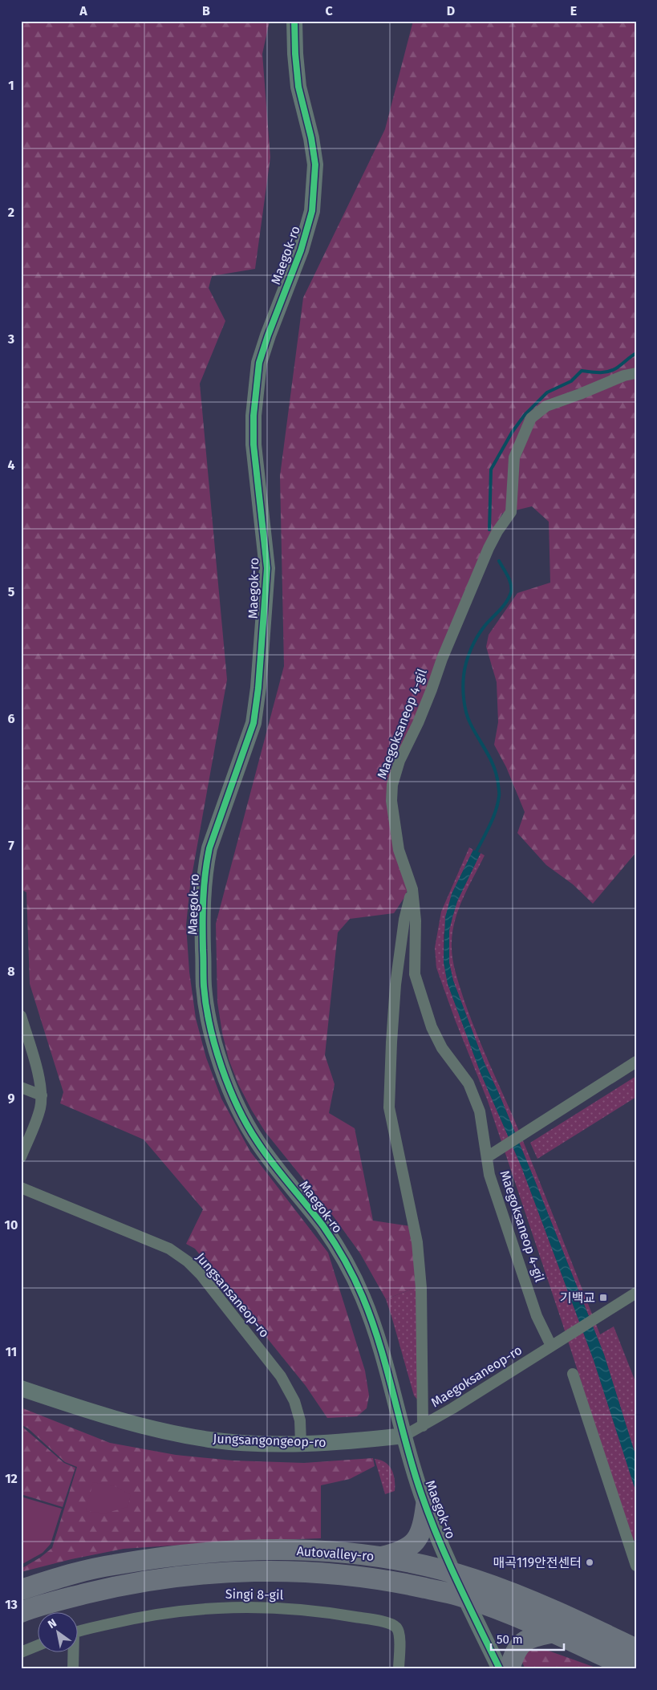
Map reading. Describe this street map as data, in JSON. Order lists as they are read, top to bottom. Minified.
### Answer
{"streets":{"highway":["Autovalley-ro"],"street":["Maegok-ro","Maegoksaneop 4-gil","Jungsansaneop-ro","Maegoksaneop-ro","Jungsangongeop-ro","Singi 8-gil"]},"crossings":[["Maegok-ro","Maegoksaneop-ro"],["Maegok-ro","Jungsangongeop-ro"],["Maegok-ro","Autovalley-ro"],["Maegoksaneop 4-gil","Maegoksaneop-ro"],["Jungsansaneop-ro","Jungsangongeop-ro"],["Maegoksaneop-ro","Jungsangongeop-ro"]],"places":{"transit":["기백교"],"other":["매곡119안전센터"]},"scale_bar":"50 m","north":"top left","grid":{"columns":["A","B","C","D","E"],"rows":["1","2","3","4","5","6","7","8","9","10","11","12","13"]}}
